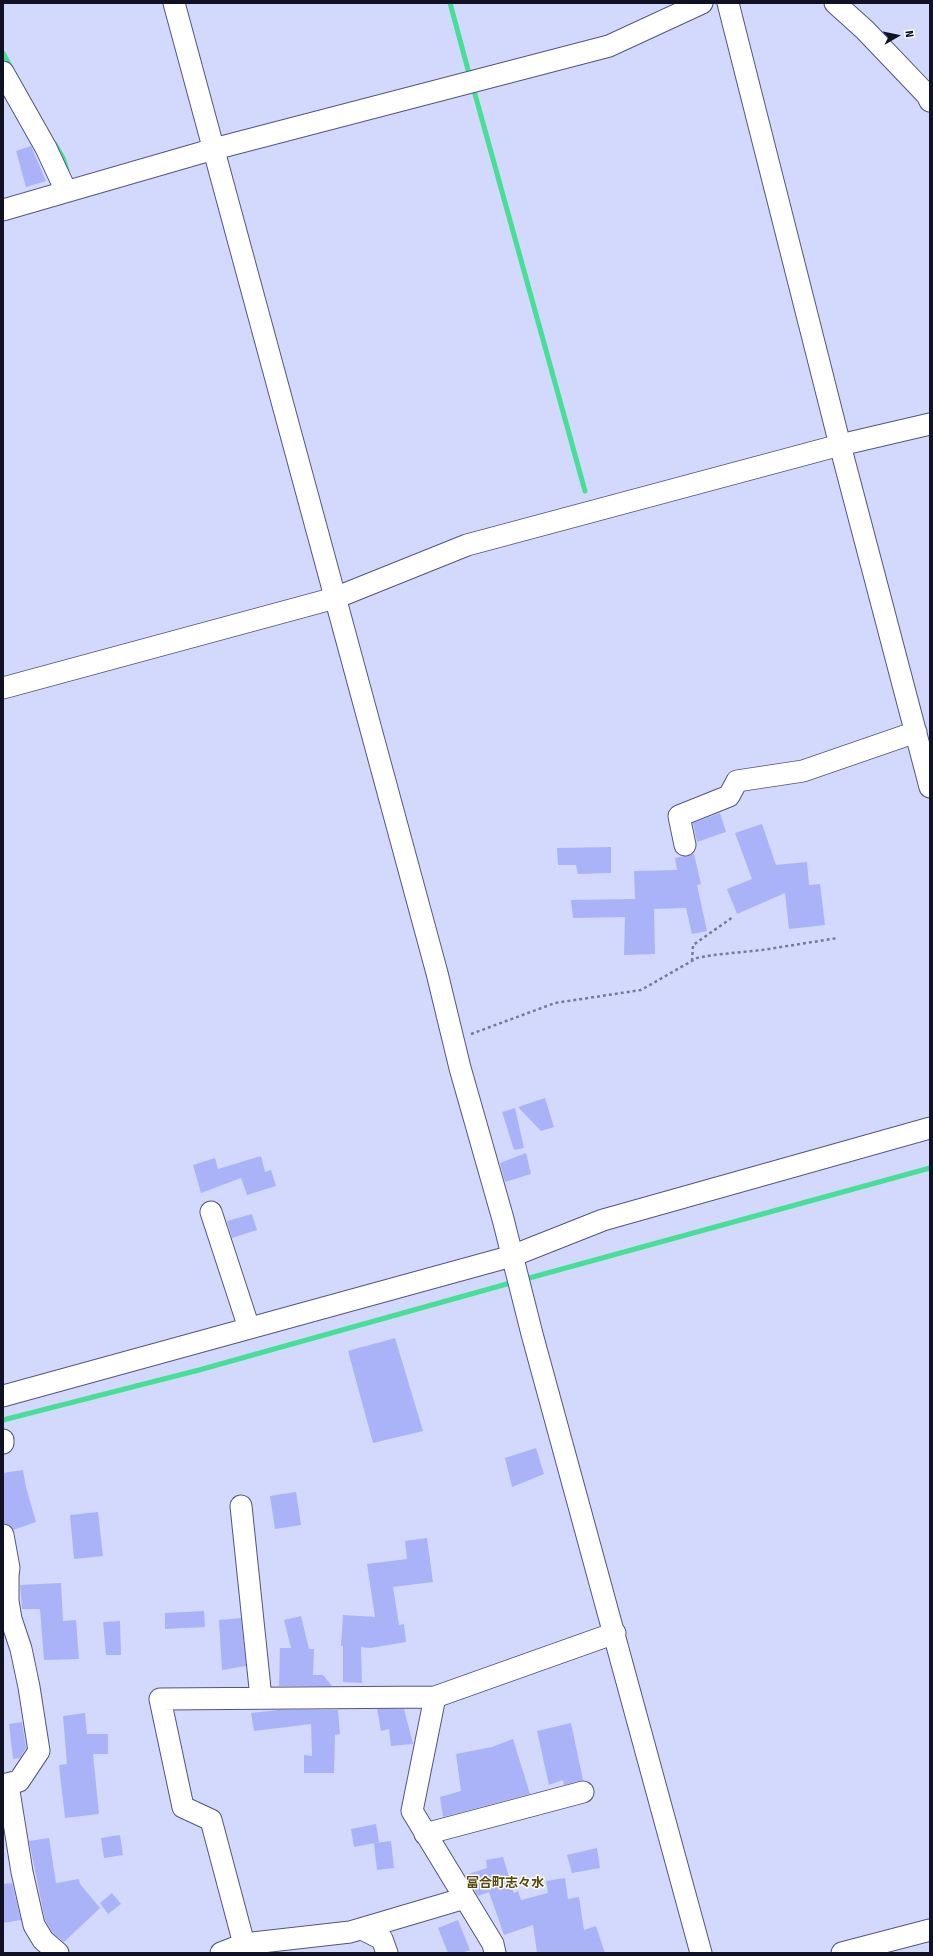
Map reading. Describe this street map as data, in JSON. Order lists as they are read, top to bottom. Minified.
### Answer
{"districts":["富合町志々水"],"north":"right"}
